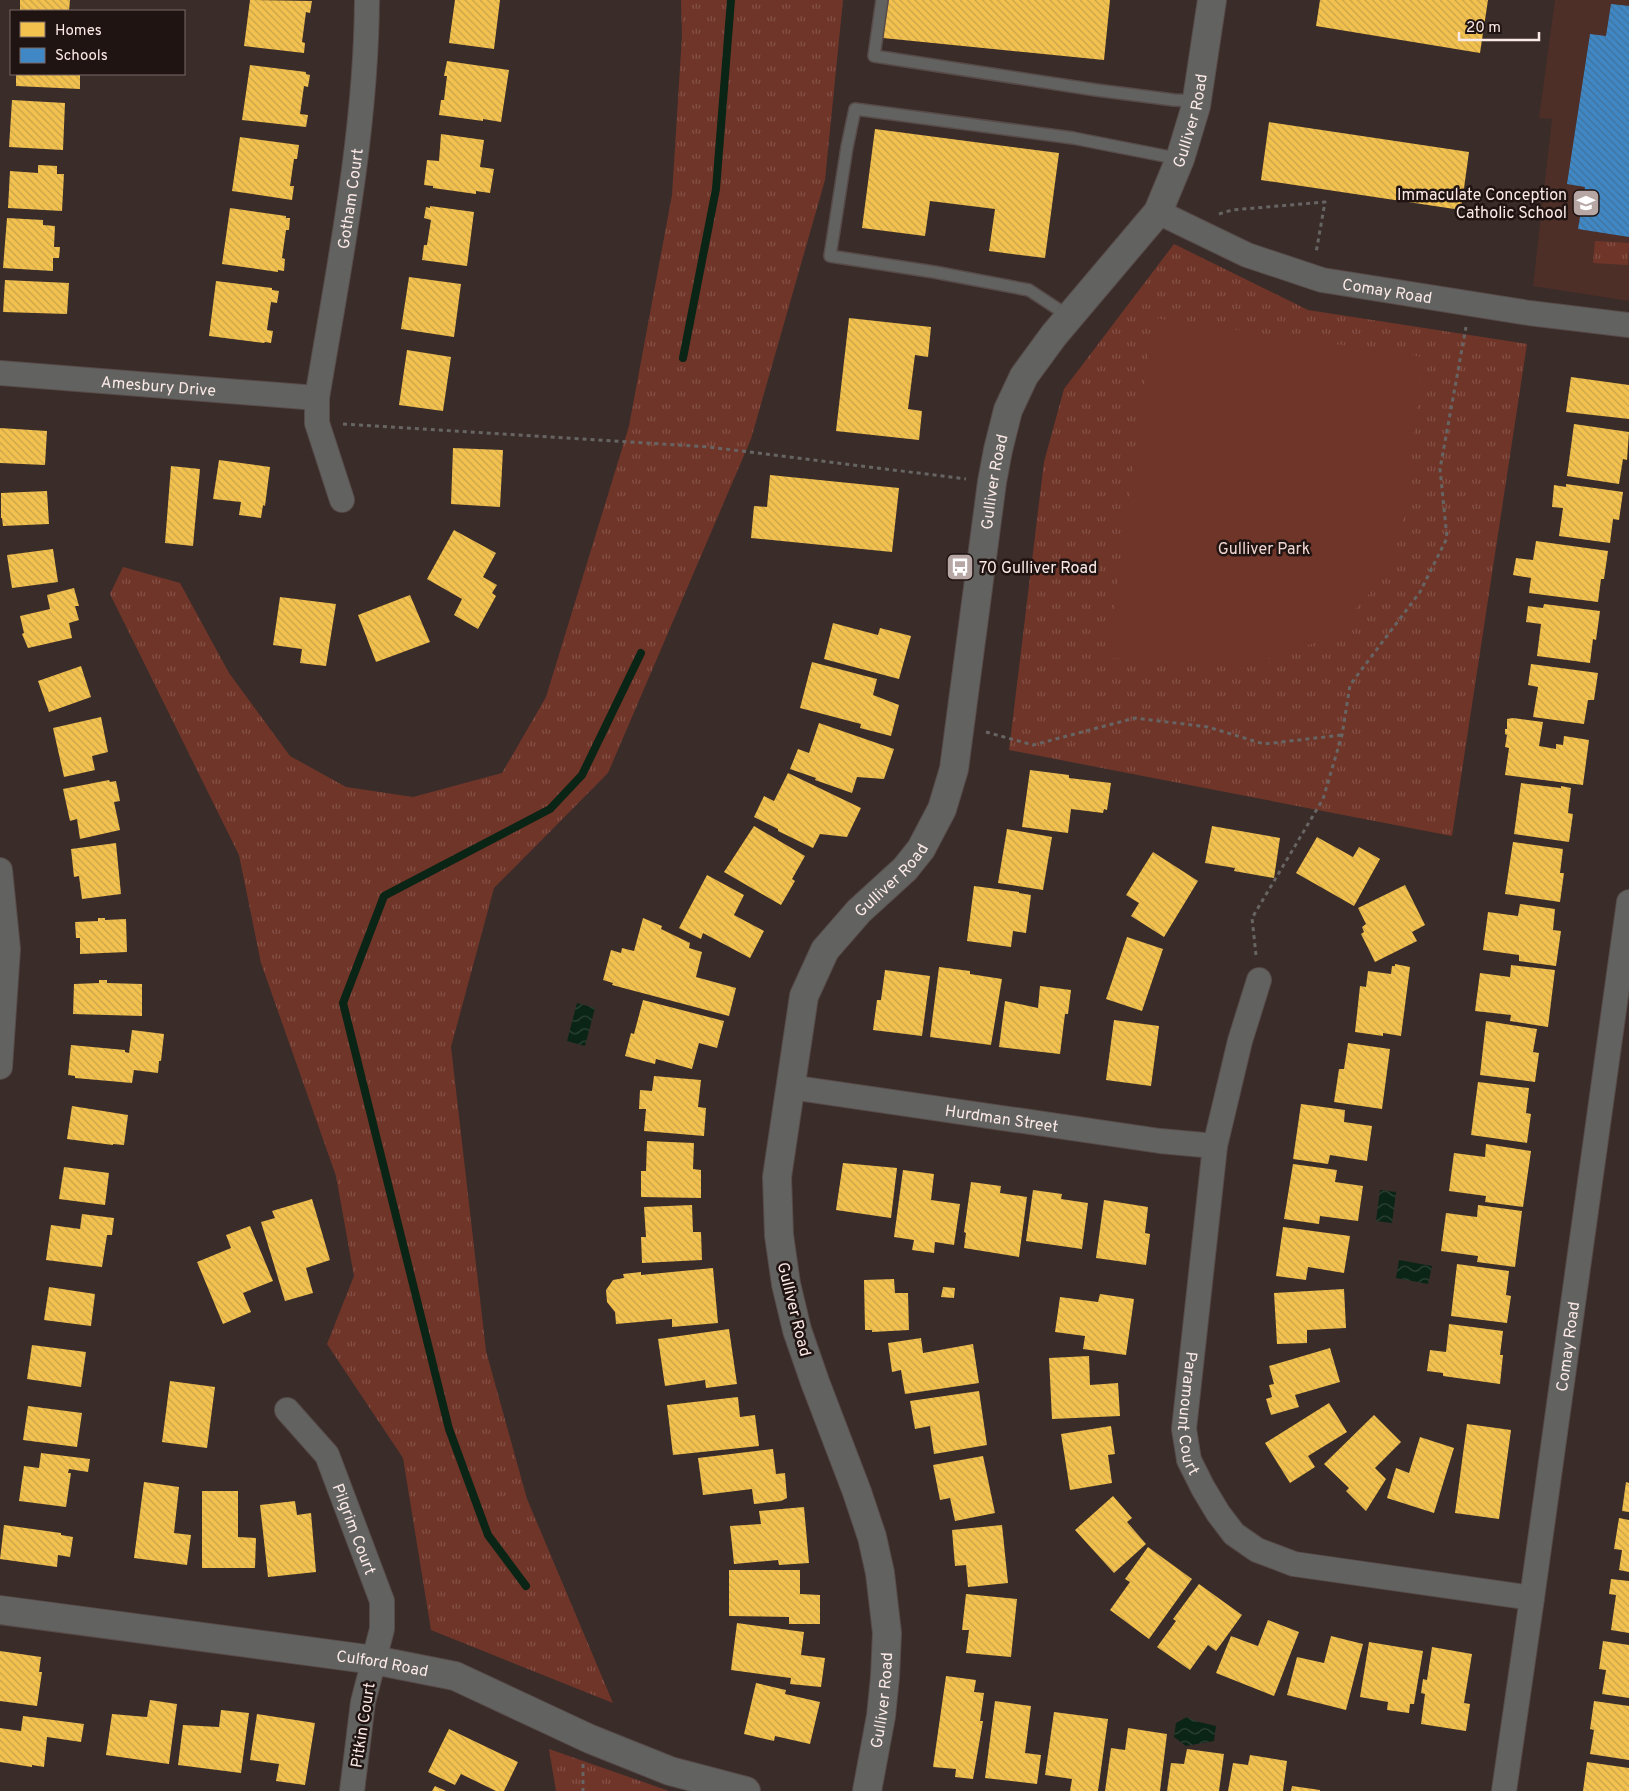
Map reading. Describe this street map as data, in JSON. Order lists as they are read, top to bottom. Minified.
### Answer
{"streets":{"street":["Gulliver Road","Gotham Court","Comay Road","Amesbury Drive","Hurdman Street","Paramount Court","Pilgrim Court","Culford Road","Pitkin Court"]},"crossings":[["Gulliver Road","Comay Road"],["Gulliver Road","Hurdman Street"],["Gotham Court","Amesbury Drive"],["Comay Road","Paramount Court"],["Hurdman Street","Paramount Court"],["Pilgrim Court","Culford Road"],["Pilgrim Court","Pitkin Court"],["Culford Road","Pitkin Court"]],"parks":["Gulliver Park"],"places":{"school or university":["Immaculate Conception Catholic School"],"bus stop":["70 Gulliver Road"]},"legend":["Homes","Schools"],"scale_bar":"20 m"}
